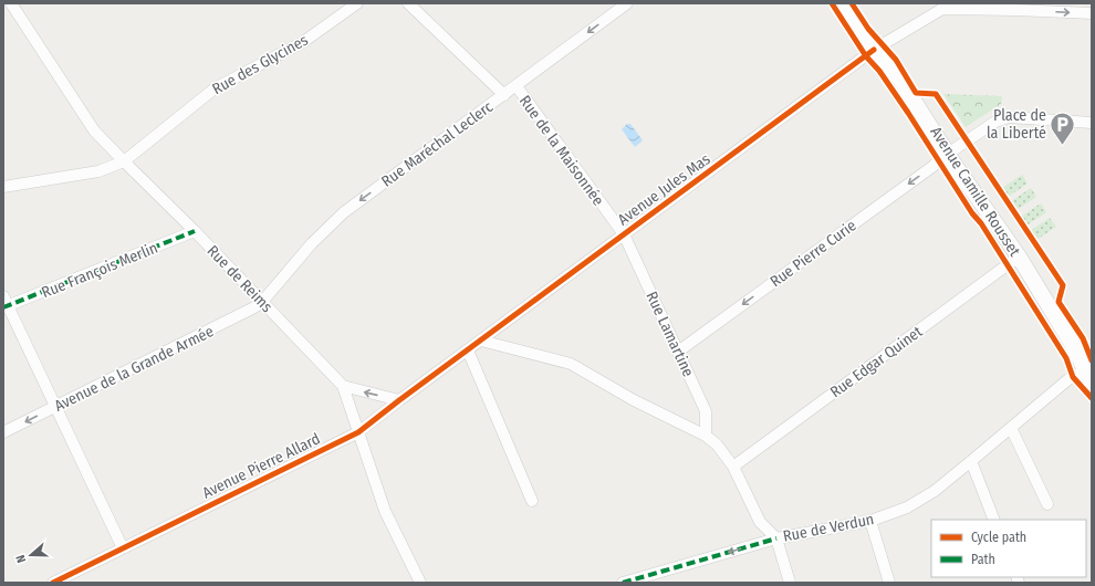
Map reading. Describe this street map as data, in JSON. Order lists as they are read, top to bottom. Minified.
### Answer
{"streets":{"street":["Rue des Glycines","Rue Maréchal Leclerc","Rue de la Maisonnée","Avenue Jules Mas","Avenue Camille Rousset","Rue Pierre Curie","Rue François Merlin","Rue de Reims","Rue Lamartine","Rue Edgar Quinet","Avenue de la Grande Armée","Avenue Pierre Allard","Rue de Verdun"]},"crossings":[["Rue des Glycines","Rue de Reims"],["Rue Maréchal Leclerc","Rue de la Maisonnée"],["Rue Maréchal Leclerc","Rue de Reims"],["Rue Maréchal Leclerc","Avenue de la Grande Armée"],["Rue de la Maisonnée","Avenue Jules Mas"],["Rue de la Maisonnée","Rue Lamartine"],["Avenue Jules Mas","Avenue Camille Rousset"],["Avenue Jules Mas","Rue Lamartine"],["Avenue Jules Mas","Avenue Pierre Allard"],["Avenue Jules Mas","Rue de Verdun"],["Avenue Camille Rousset","Rue Pierre Curie"],["Avenue Camille Rousset","Rue Edgar Quinet"],["Avenue Camille Rousset","Rue de Verdun"],["Rue Pierre Curie","Rue Lamartine"],["Rue François Merlin","Rue de Reims"],["Rue de Reims","Avenue de la Grande Armée"],["Rue de Reims","Avenue Pierre Allard"],["Rue Lamartine","Rue de Verdun"],["Rue Edgar Quinet","Rue de Verdun"]],"one_way":["Rue Maréchal Leclerc","Rue Pierre Curie"],"places":{"parking":["Place de la Liberté"]},"legend":["Cycle path","Path"],"north":"left"}
